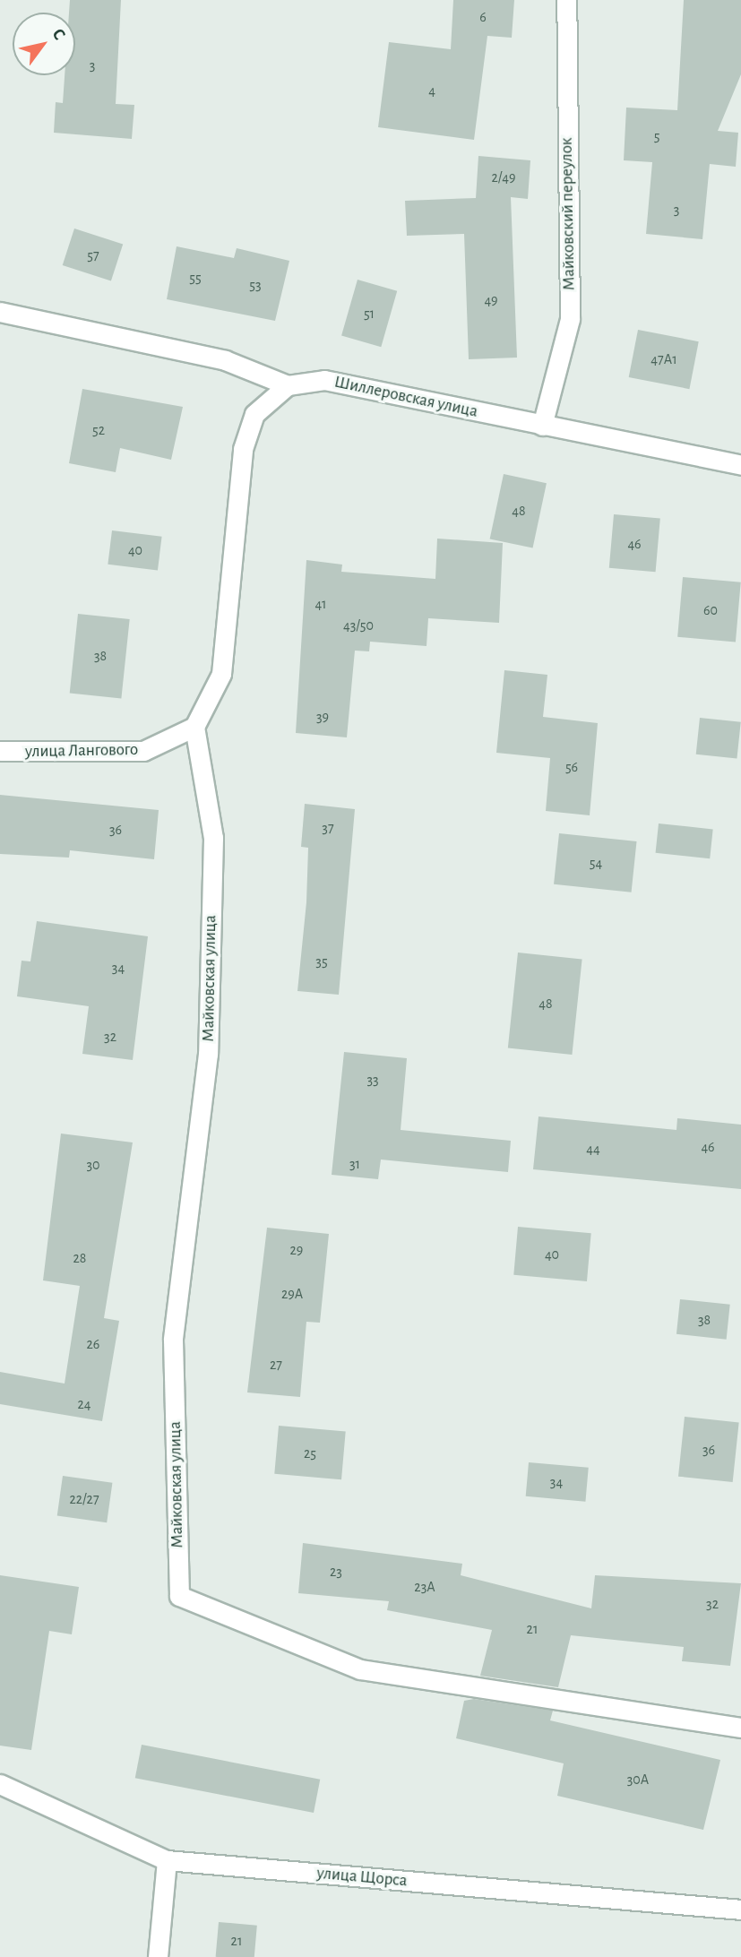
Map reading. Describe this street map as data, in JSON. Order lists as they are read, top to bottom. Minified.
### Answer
{"streets":{"street":["Майковский переулок","Шиллеровская улица","улица Лангового","Майковская улица","улица Щорса"]},"crossings":[["Майковский переулок","Шиллеровская улица"],["улица Лангового","Майковская улица"]],"house_numbers":["6","3","4","5","2/49","3","57","55","53","49","51","47А1","52","48","46","40","41","60","43/50","38","39","56","37","36","54","35","34","48","32","33","46","44","31","30","29","40","28","29А","38","26","27","24","36","25","34","22/27","23","23А","32","21","30А","21"],"north":"top right"}
